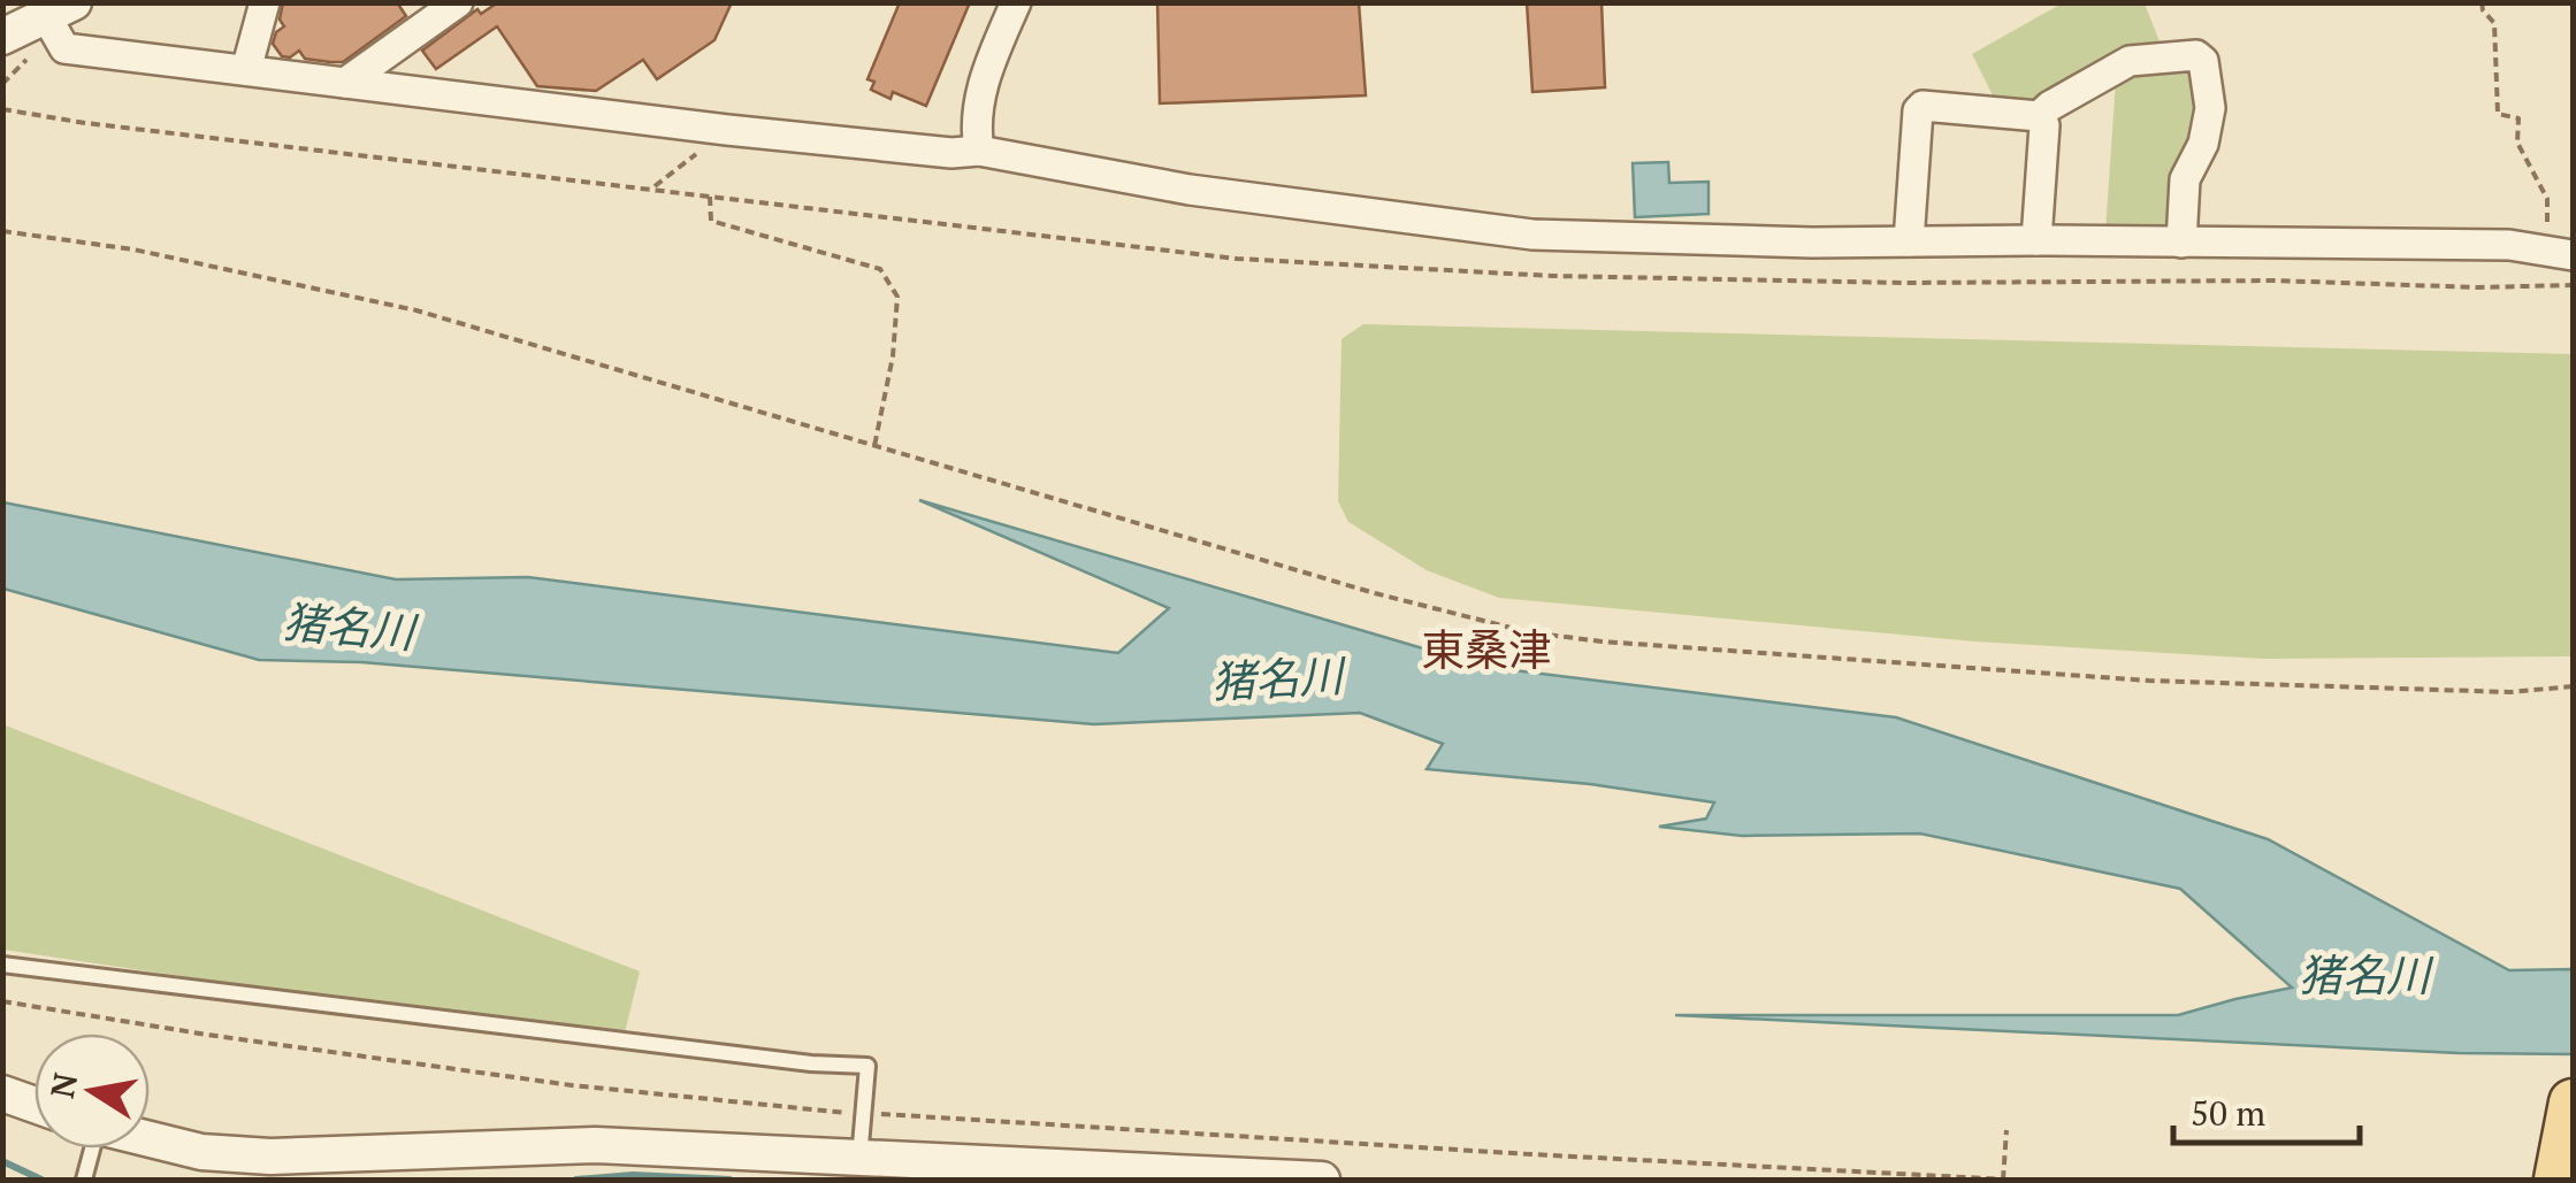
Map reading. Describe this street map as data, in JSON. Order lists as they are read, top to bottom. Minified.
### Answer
{"districts":["東桑津"],"water":["猪名川"],"scale_bar":"50 m","north":"left"}
